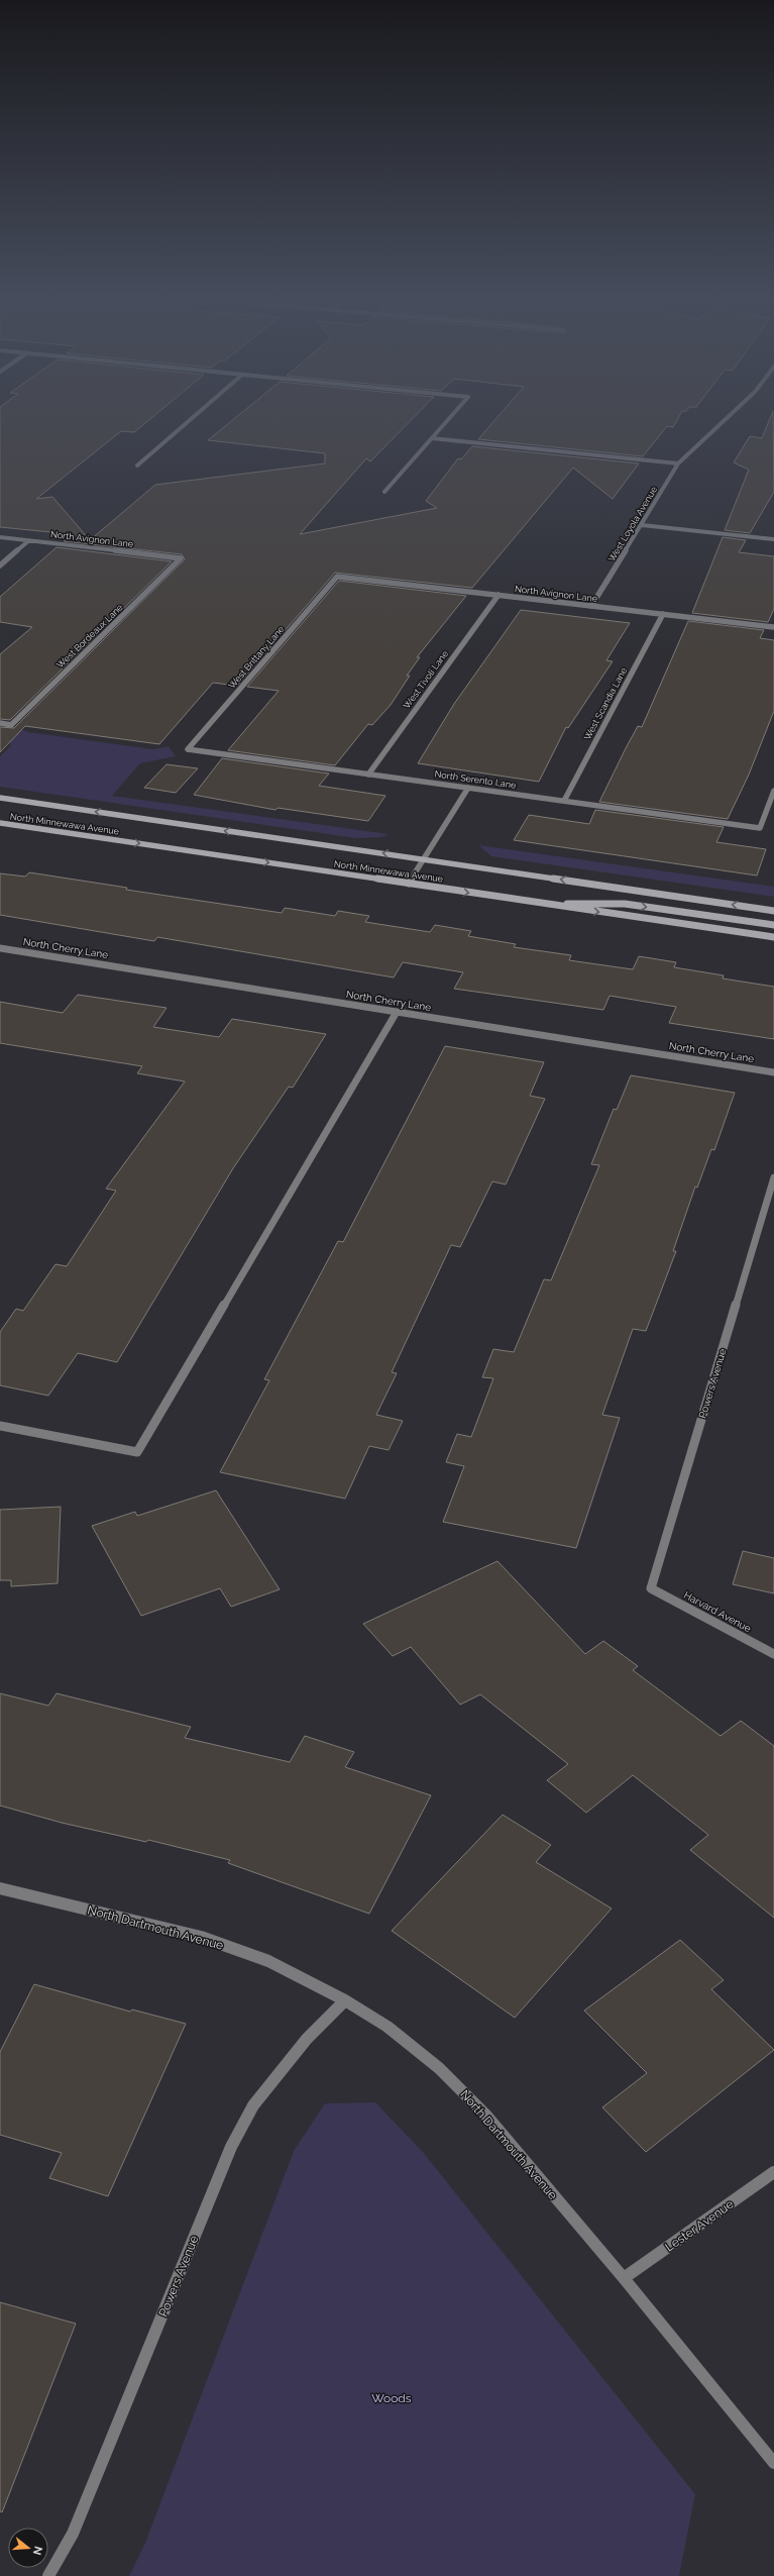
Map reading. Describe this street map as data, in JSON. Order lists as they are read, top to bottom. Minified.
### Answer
{"streets":{"main road":["North Minnewawa Avenue"],"street":["West Loyola Avenue","North Avignon Lane","West Bordeaux Lane","West Brittany Lane","West Tivoli Lane","West Scandia Lane","North Serento Lane","North Cherry Lane","Powers Avenue","Harvard Avenue","North Dartmouth Avenue","Lester Avenue"]},"crossings":[["West Loyola Avenue","North Avignon Lane"],["North Avignon Lane","West Bordeaux Lane"],["North Avignon Lane","West Brittany Lane"],["North Avignon Lane","West Tivoli Lane"],["North Avignon Lane","West Scandia Lane"],["West Brittany Lane","North Serento Lane"],["West Tivoli Lane","North Serento Lane"],["West Scandia Lane","North Serento Lane"],["Powers Avenue","Harvard Avenue"],["Powers Avenue","North Dartmouth Avenue"],["North Dartmouth Avenue","Lester Avenue"]],"parks":["Woods"],"north":"right"}
